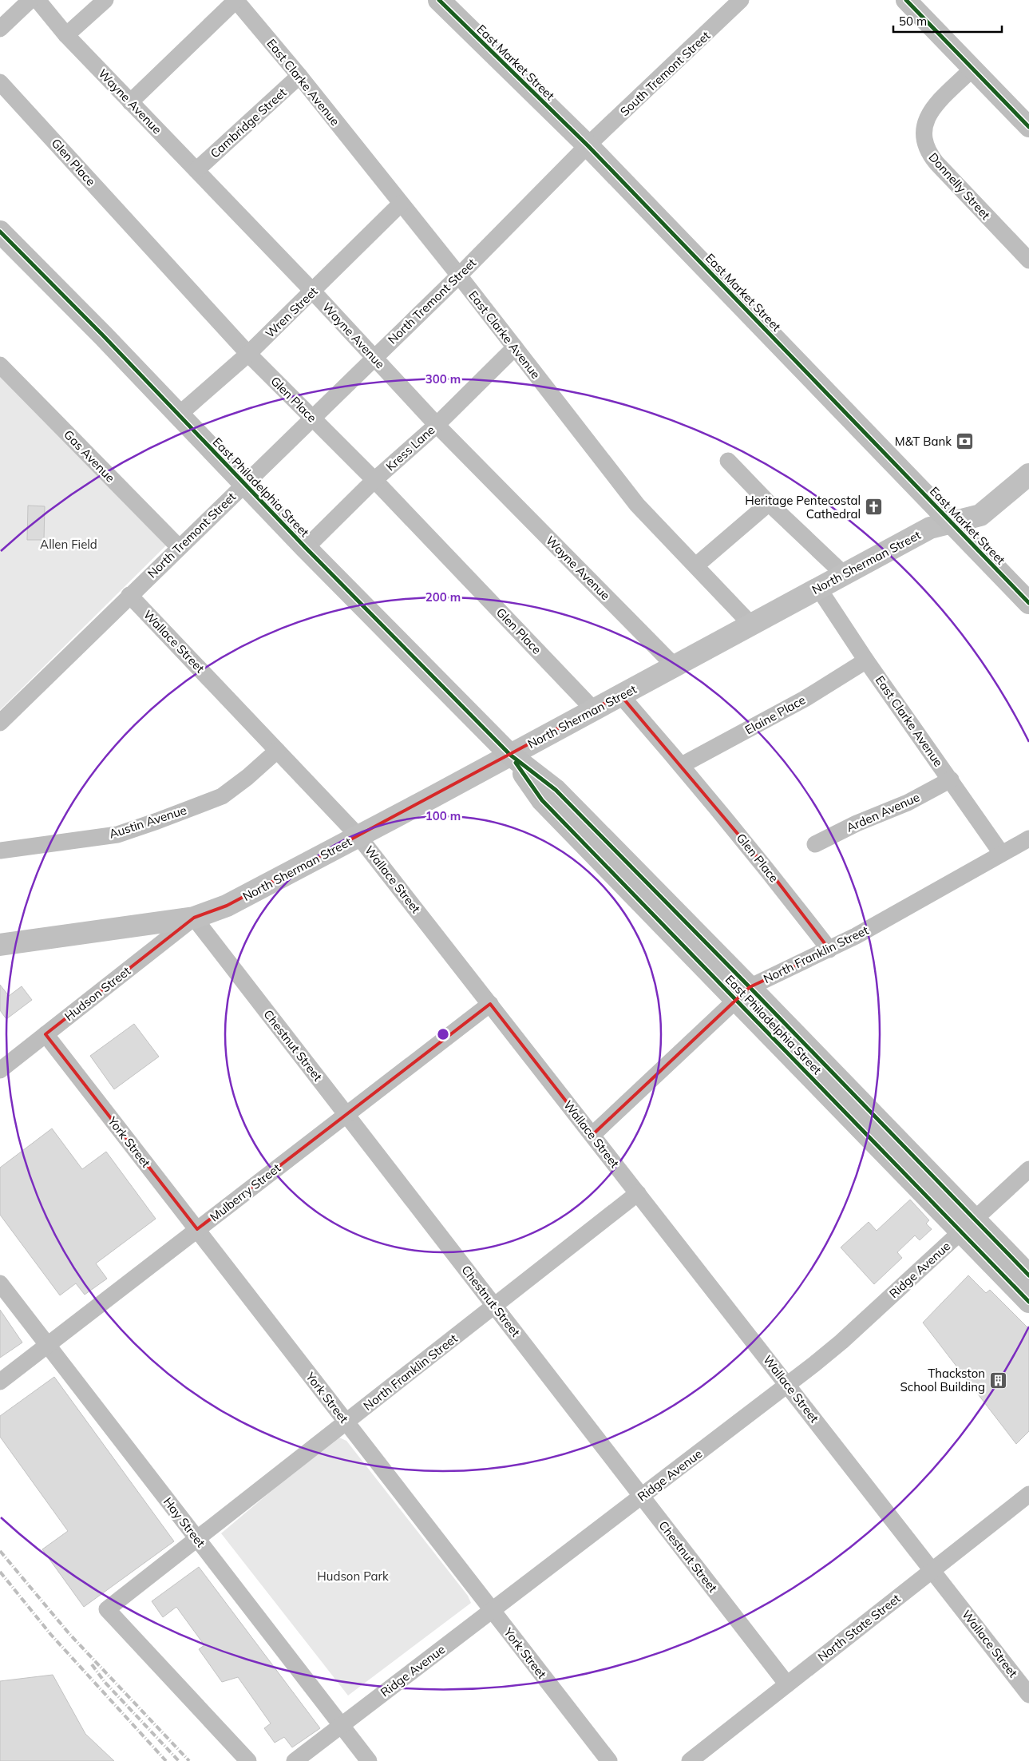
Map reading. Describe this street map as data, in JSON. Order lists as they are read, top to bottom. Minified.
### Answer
{"streets":{"main road":["East Market Street","East Philadelphia Street","North Sherman Street"],"street":["South Tremont Street","East Clarke Avenue","Wayne Avenue","Cambridge Street","Glen Place","Donnelly Street","North Tremont Street","Wren Street","Kress Lane","Gas Avenue","Wallace Street","Elaine Place","Arden Avenue","Austin Avenue","North Franklin Street","Hudson Street","Chestnut Street","York Street","Mulberry Street","Ridge Avenue","Hay Street","North State Street"]},"crossings":[["East Market Street","South Tremont Street"],["East Market Street","North Tremont Street"],["East Market Street","North Sherman Street"],["South Tremont Street","North Tremont Street"],["East Clarke Avenue","Cambridge Street"],["East Clarke Avenue","North Tremont Street"],["East Clarke Avenue","Wren Street"],["East Clarke Avenue","Kress Lane"],["East Clarke Avenue","North Sherman Street"],["East Clarke Avenue","Elaine Place"],["East Clarke Avenue","Arden Avenue"],["East Clarke Avenue","North Franklin Street"],["Wayne Avenue","Cambridge Street"],["Wayne Avenue","North Tremont Street"],["Wayne Avenue","Wren Street"],["Wayne Avenue","Kress Lane"],["Wayne Avenue","North Sherman Street"],["Glen Place","North Tremont Street"],["Glen Place","Wren Street"],["Glen Place","Kress Lane"],["Glen Place","North Sherman Street"],["Glen Place","Elaine Place"],["Glen Place","North Franklin Street"],["North Tremont Street","Gas Avenue"],["North Tremont Street","East Philadelphia Street"],["North Tremont Street","Wallace Street"],["Wren Street","East Philadelphia Street"],["Kress Lane","East Philadelphia Street"],["East Philadelphia Street","North Sherman Street"],["East Philadelphia Street","North Franklin Street"],["East Philadelphia Street","Ridge Avenue"],["North Sherman Street","Wallace Street"],["North Sherman Street","Hudson Street"],["North Sherman Street","Chestnut Street"],["Wallace Street","Austin Avenue"],["Wallace Street","North Franklin Street"],["Wallace Street","Mulberry Street"],["Wallace Street","Ridge Avenue"],["Wallace Street","North State Street"],["North Franklin Street","Chestnut Street"],["North Franklin Street","York Street"],["North Franklin Street","Hay Street"],["Hudson Street","Chestnut Street"],["Hudson Street","York Street"],["Chestnut Street","Mulberry Street"],["Chestnut Street","Ridge Avenue"],["Chestnut Street","North State Street"],["York Street","Mulberry Street"],["York Street","Ridge Avenue"],["Mulberry Street","Hay Street"],["Ridge Avenue","Hay Street"]],"parks":["Allen Field","Hudson Park"],"places":{"bank":["M&T Bank"],"church":["Heritage Pentecostal Cathedral"],"building":["Thackston School Building"]},"scale_bar":"50 m","rings":["300 m","200 m","100 m"]}
